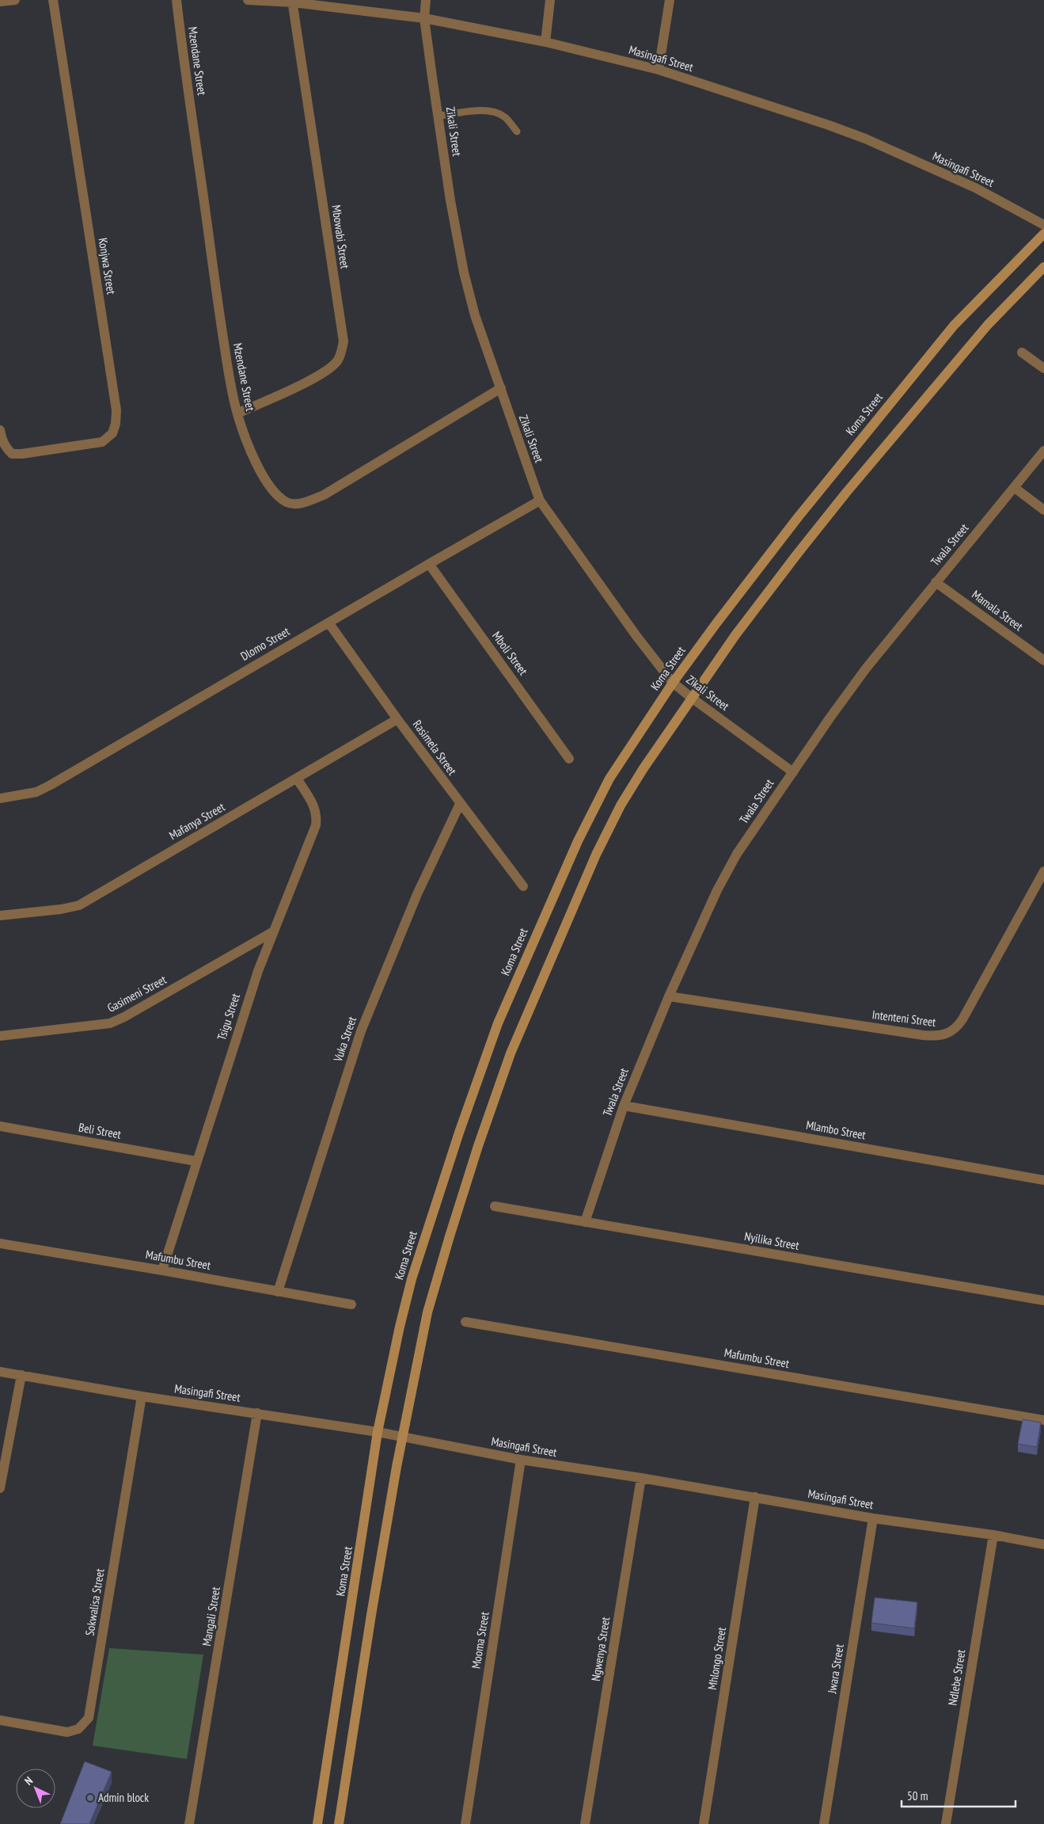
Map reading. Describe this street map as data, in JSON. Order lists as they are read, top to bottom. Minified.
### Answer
{"streets":{"main road":["Koma Street"],"street":["Masingafi Street","Mzendane Street","Zikali Street","Mbowabi Street","Konjwa Street","Twala Street","Mamala Street","Dlomo Street","Mboli Street","Rasimela Street","Mafanya Street","Gasimeni Street","Tsigu Street","Intenteni Street","Vuka Street","Mlambo Street","Beli Street","Nyilika Street","Mafumbu Street","Sokwalisa Street","Mangali Street","Mooma Street","Ngwenya Street","Mhlongo Street","Jwara Street","Ndlebe Street"]},"crossings":[["Masingafi Street","Zikali Street"],["Masingafi Street","Mbowabi Street"],["Masingafi Street","Koma Street"],["Masingafi Street","Sokwalisa Street"],["Masingafi Street","Mangali Street"],["Masingafi Street","Mooma Street"],["Masingafi Street","Ngwenya Street"],["Masingafi Street","Mhlongo Street"],["Masingafi Street","Jwara Street"],["Masingafi Street","Ndlebe Street"],["Mzendane Street","Zikali Street"],["Mzendane Street","Mbowabi Street"],["Zikali Street","Koma Street"],["Zikali Street","Twala Street"],["Zikali Street","Dlomo Street"],["Twala Street","Mamala Street"],["Twala Street","Intenteni Street"],["Twala Street","Mlambo Street"],["Twala Street","Nyilika Street"],["Dlomo Street","Mboli Street"],["Dlomo Street","Rasimela Street"],["Rasimela Street","Mafanya Street"],["Rasimela Street","Vuka Street"],["Mafanya Street","Tsigu Street"],["Gasimeni Street","Tsigu Street"],["Tsigu Street","Beli Street"],["Tsigu Street","Mafumbu Street"],["Vuka Street","Mafumbu Street"]],"places":["Admin block"],"scale_bar":"50 m","north":"top left"}
